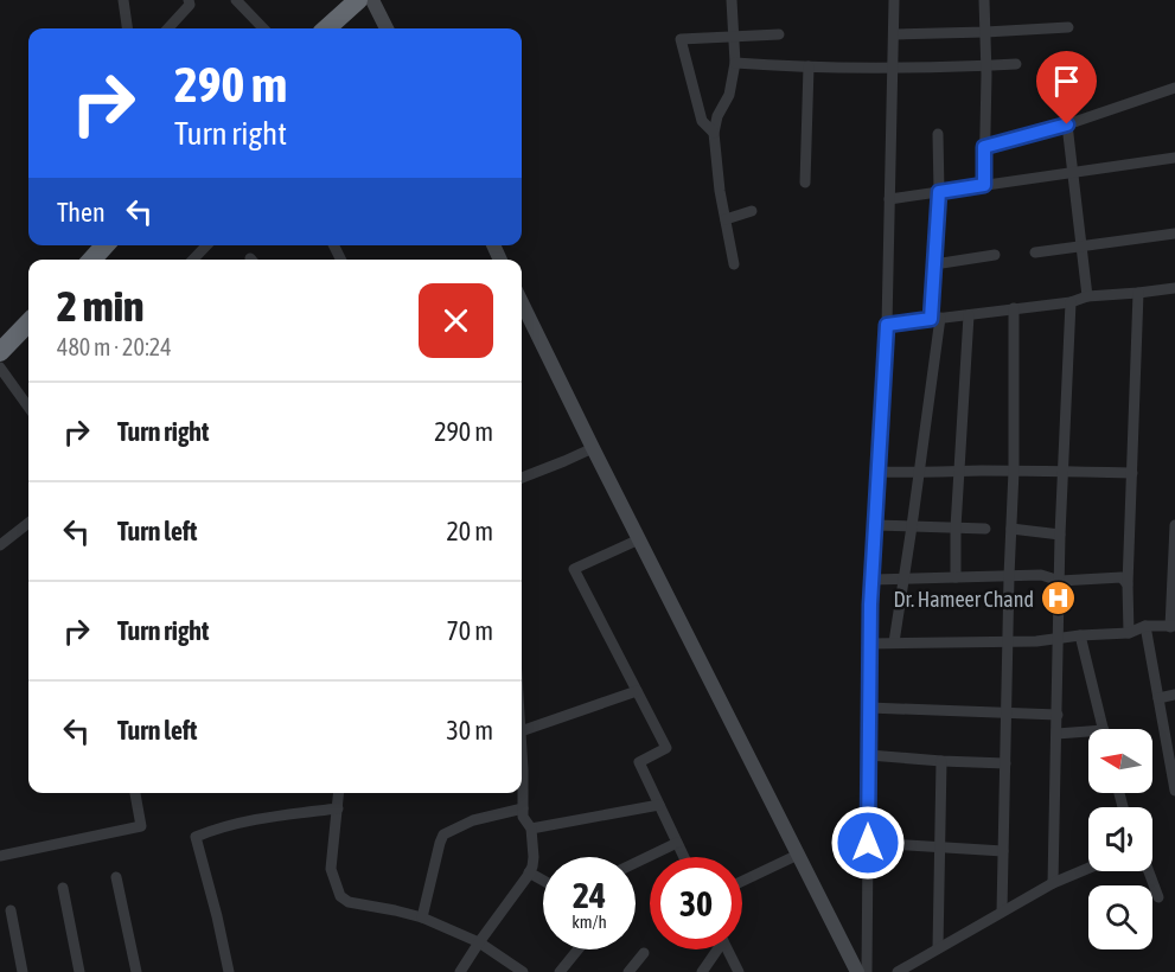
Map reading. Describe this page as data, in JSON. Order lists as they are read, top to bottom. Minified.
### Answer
{"places":{"hospital":["Dr. Hameer Chand"]},"north":"left","page":{"turn":["290 m","Turn right"],"then":"Then","heading":["2 min","480 m · 20:24"],"list":[{"name":"Turn right","value":"290 m"},{"name":"Turn left","value":"20 m"},{"name":"Turn right","value":"70 m"},{"name":"Turn left","value":"30 m"}],"speed":"24 km/h","limit":"30"}}
